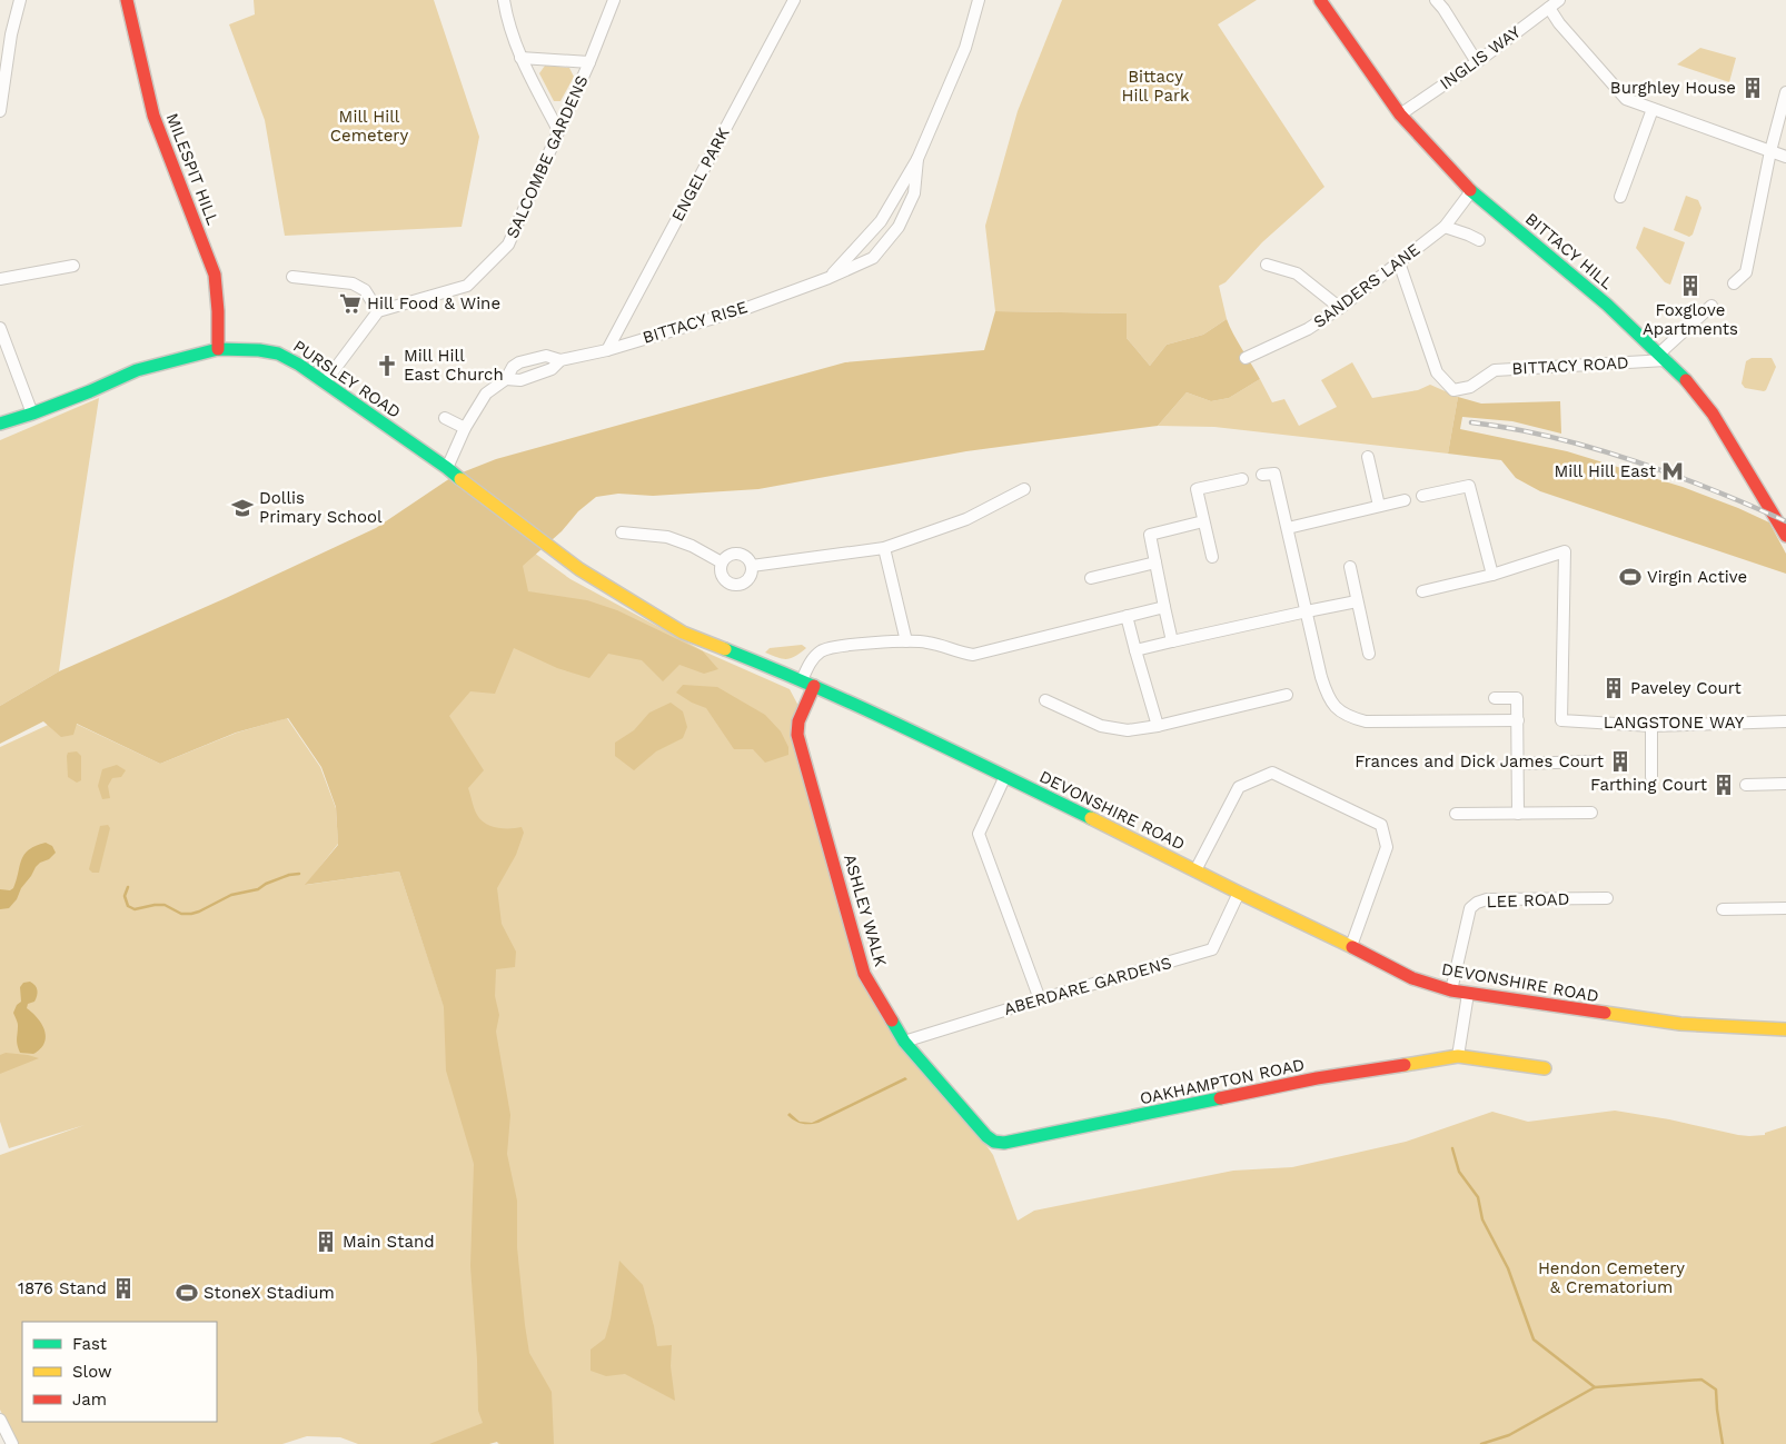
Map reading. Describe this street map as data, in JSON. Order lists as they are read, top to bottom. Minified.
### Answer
{"streets":{"street":["INGLIS WAY","SALCOMBE GARDENS","MILESPIT HILL","ENGEL PARK","BITTACY HILL","SANDERS LANE","BITTACY RISE","BITTACY ROAD","PURSLEY ROAD","LANGSTONE WAY","DEVONSHIRE ROAD","LEE ROAD","ASHLEY WALK","ABERDARE GARDENS","OAKHAMPTON ROAD"]},"crossings":[["INGLIS WAY","BITTACY HILL"],["MILESPIT HILL","PURSLEY ROAD"],["ENGEL PARK","BITTACY RISE"],["BITTACY HILL","SANDERS LANE"],["BITTACY HILL","BITTACY ROAD"],["SANDERS LANE","BITTACY ROAD"],["BITTACY RISE","PURSLEY ROAD"],["PURSLEY ROAD","DEVONSHIRE ROAD"],["DEVONSHIRE ROAD","LEE ROAD"],["DEVONSHIRE ROAD","ASHLEY WALK"],["DEVONSHIRE ROAD","ABERDARE GARDENS"],["ASHLEY WALK","ABERDARE GARDENS"],["ASHLEY WALK","OAKHAMPTON ROAD"]],"parks":["Bittacy Hill Park","Mill Hill Cemetery","Hendon Cemetery & Crematorium"],"places":{"building":["Burghley House","Foxglove Apartments","Paveley Court","Frances and Dick James Court","Farthing Court","Main Stand","1876 Stand"],"supermarket":["Hill Food & Wine"],"church":["Mill Hill East Church"],"metro station":["Mill Hill East"],"school or university":["Dollis Primary School"],"sports":["Virgin Active","StoneX Stadium"]},"legend":["Fast","Slow","Jam"]}
